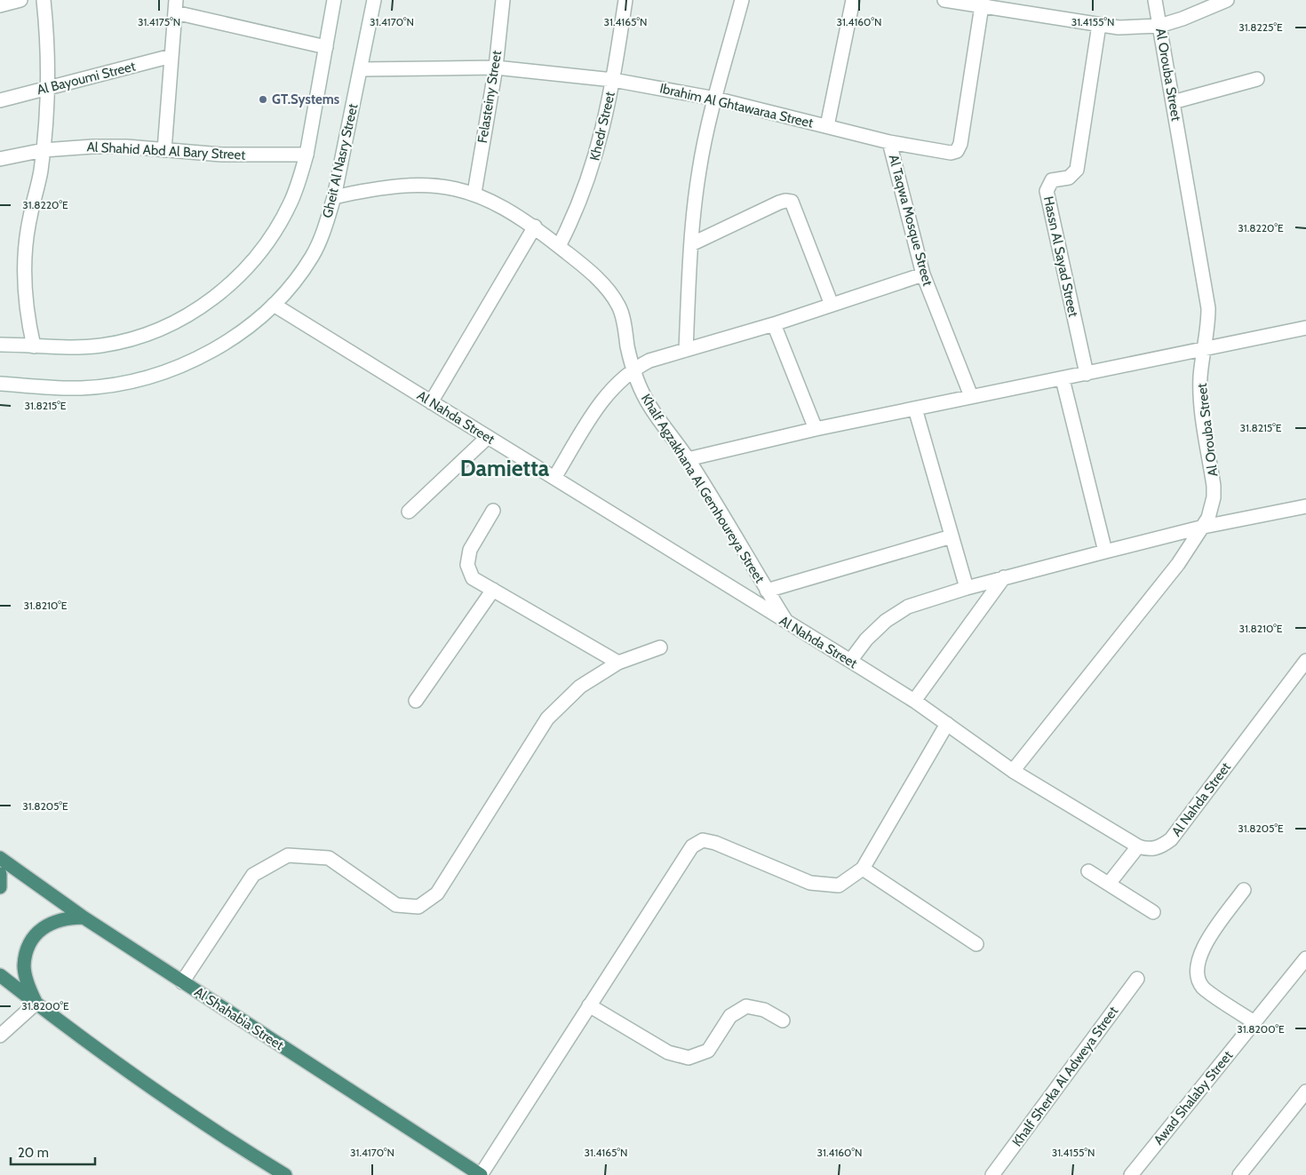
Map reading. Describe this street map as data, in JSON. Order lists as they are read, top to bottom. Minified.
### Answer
{"streets":{"highway":["Al Shahabia Street"],"street":["Al Orouba Street","Al Bayoumi Street","Felasteiny Street","Ibrahim Al Ghtawaraa Street","Khedr Street","Al Shahid Abd Al Bary Street","Gheit Al Nasry Street","Al Taqwa Mosque Street","Hassn Al Sayad Street","Al Nahda Street","Khalf Agzakhana Al Gemhoureya Street","Khalf Sherka Al Adweya Street","Awad Shalaby Street"]},"crossings":[["Al Orouba Street","Al Nahda Street"],["Felasteiny Street","Ibrahim Al Ghtawaraa Street"],["Felasteiny Street","Khalf Agzakhana Al Gemhoureya Street"],["Ibrahim Al Ghtawaraa Street","Khedr Street"],["Ibrahim Al Ghtawaraa Street","Gheit Al Nasry Street"],["Ibrahim Al Ghtawaraa Street","Al Taqwa Mosque Street"],["Khedr Street","Khalf Agzakhana Al Gemhoureya Street"],["Gheit Al Nasry Street","Al Nahda Street"],["Gheit Al Nasry Street","Khalf Agzakhana Al Gemhoureya Street"],["Al Nahda Street","Khalf Agzakhana Al Gemhoureya Street"]],"districts":["Damietta"],"places":["GT.Systems"],"scale_bar":"20 m","coordinates":["31.4175°N","31.4170°N","31.4165°N","31.4160°N","31.4155°N","31.8225°E","31.8220°E","31.8215°E","31.8210°E","31.8205°E","31.8200°E"]}
